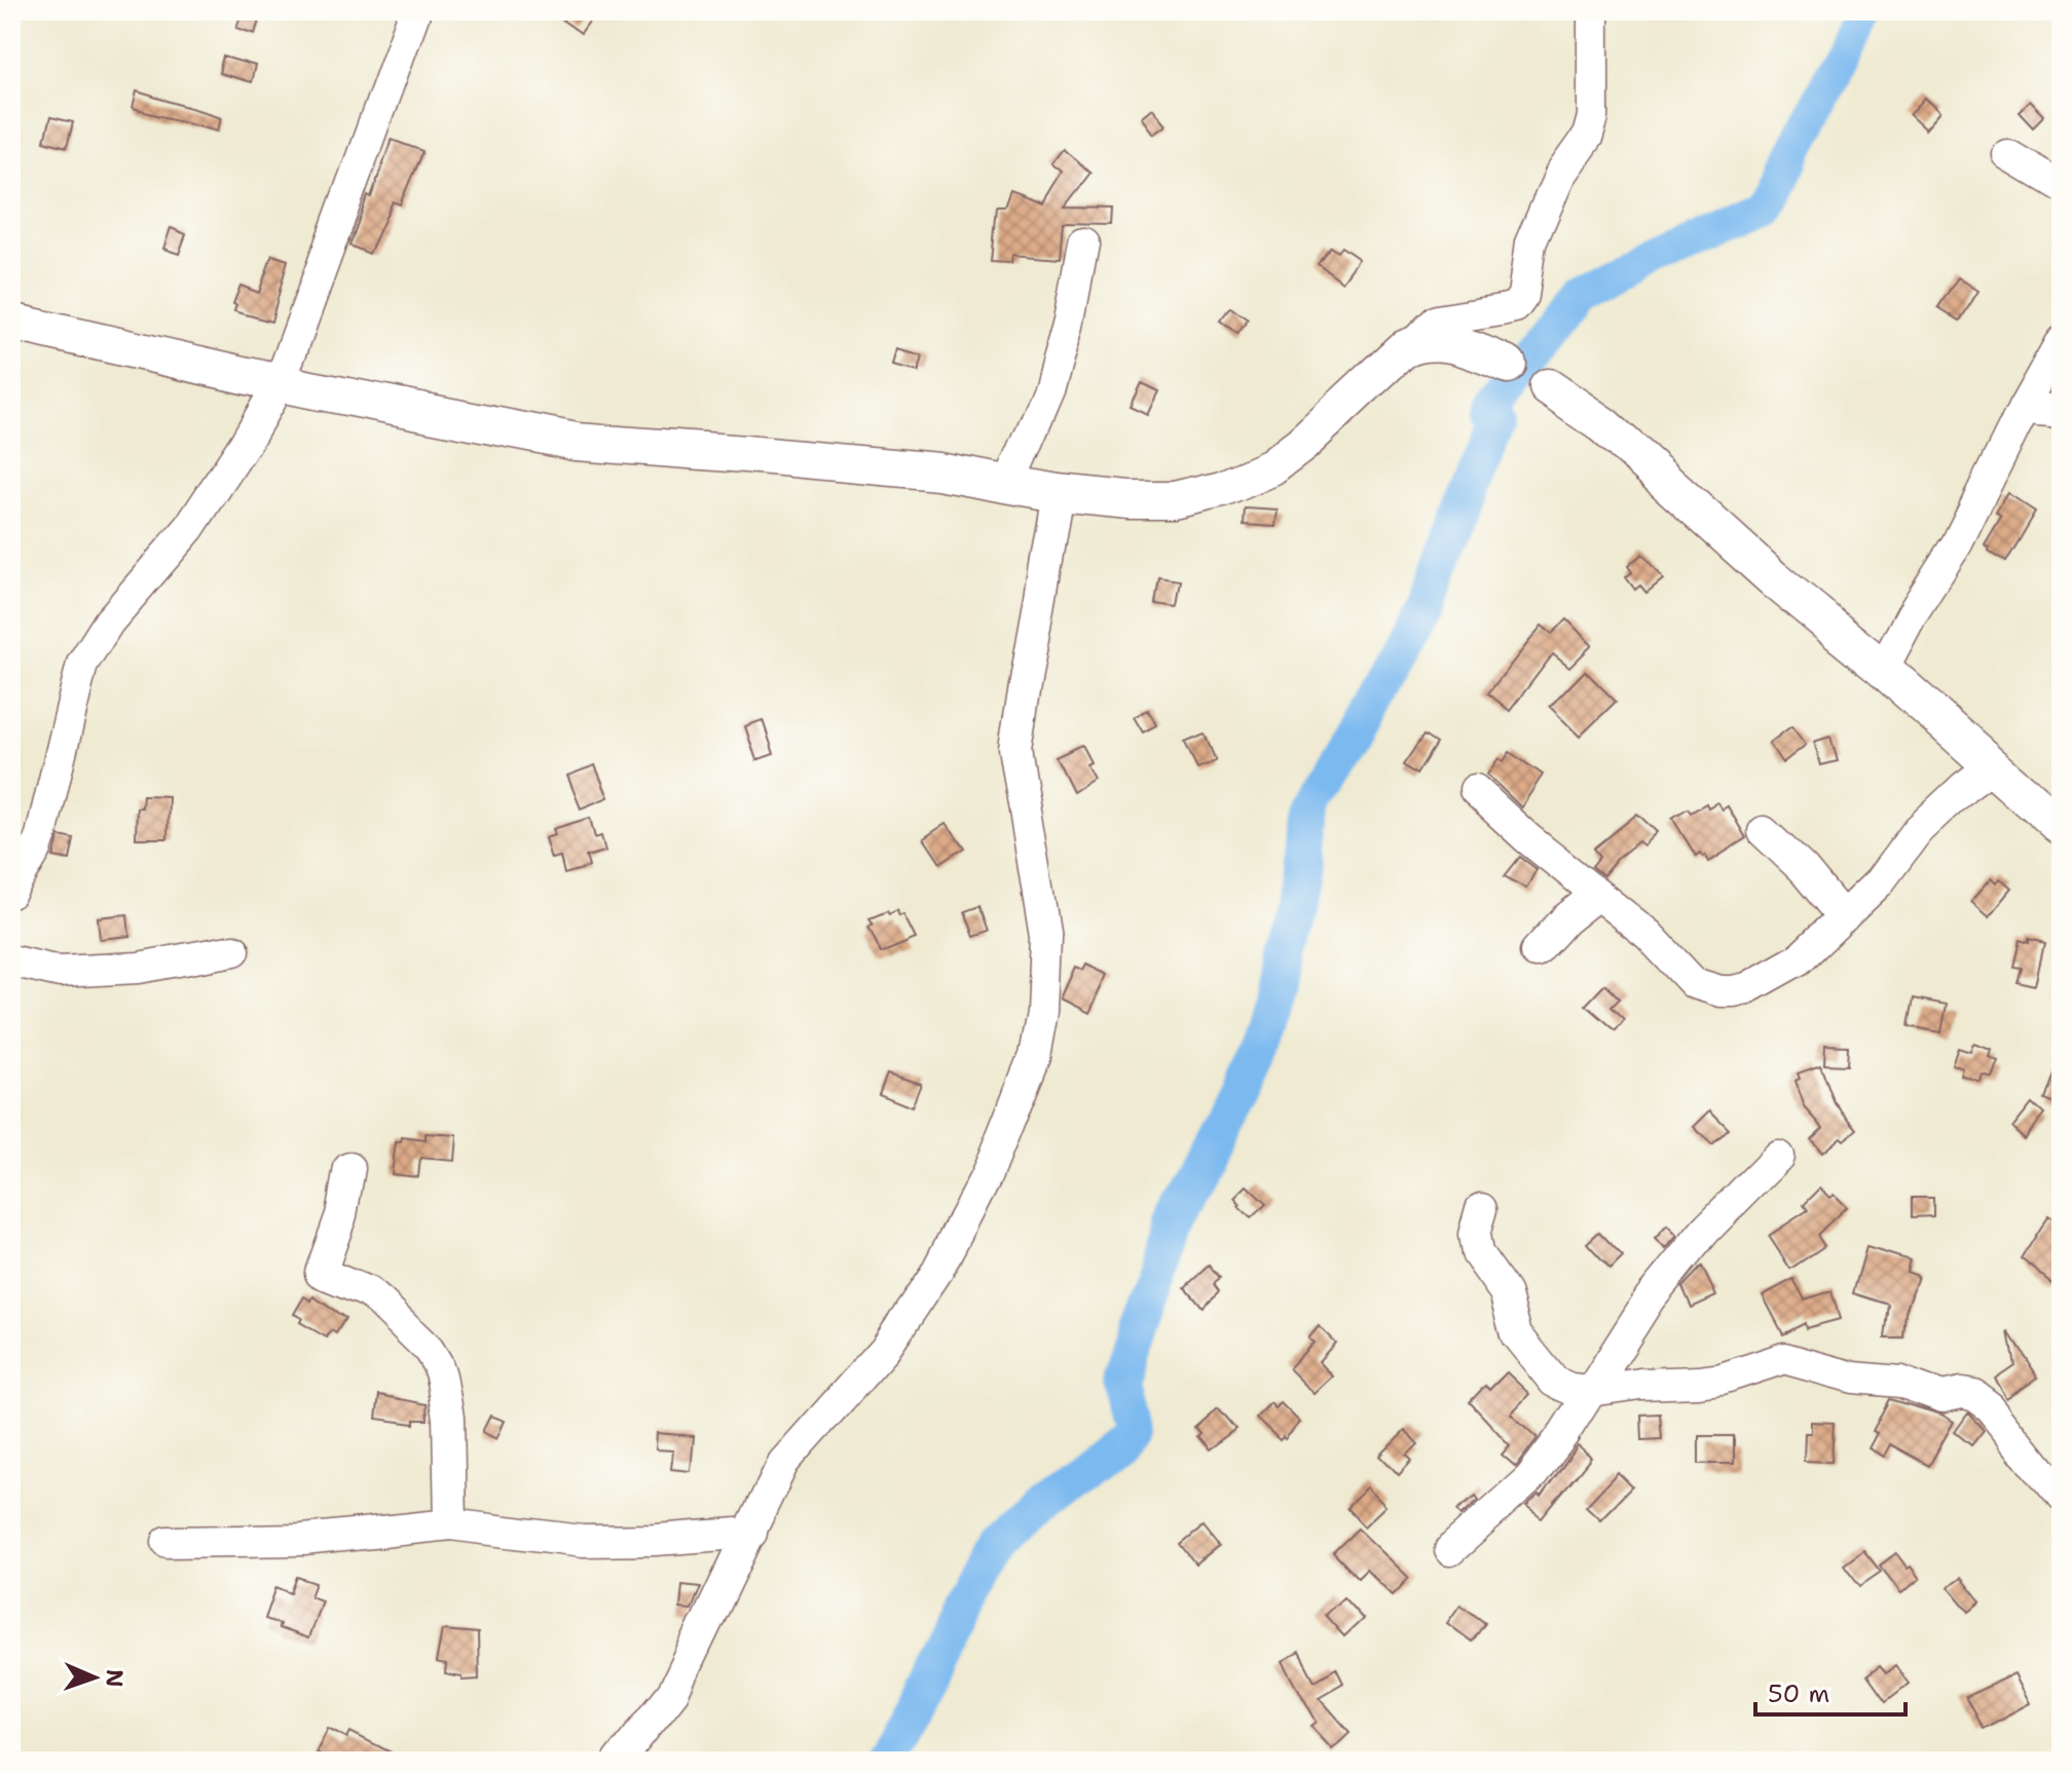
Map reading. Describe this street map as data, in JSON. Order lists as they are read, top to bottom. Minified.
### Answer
{"scale_bar":"50 m","north":"right"}
